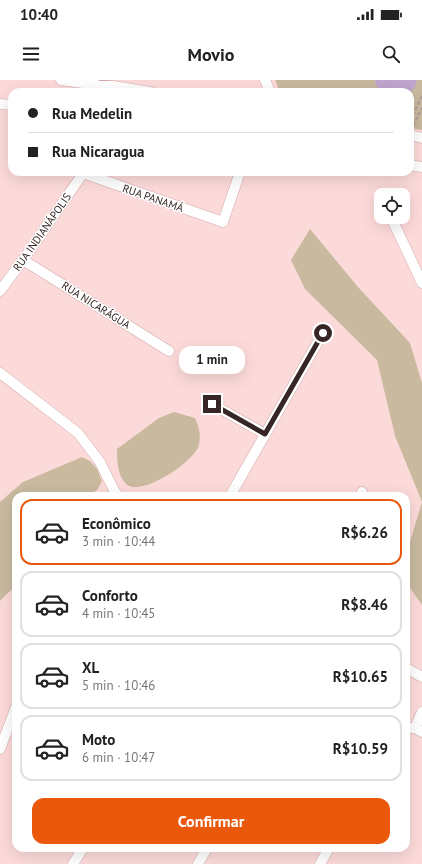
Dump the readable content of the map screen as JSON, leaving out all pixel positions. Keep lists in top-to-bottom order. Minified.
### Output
{"streets":{"street":["RUA PANAMÁ","RUA INDIANÁPOLIS","RUA NICARÁGUA"]},"crossings":[["RUA INDIANÁPOLIS","RUA NICARÁGUA"]],"page":{"status":"10:40","header":"Movio","banner":["Rua Medelin","Rua Nicaragua"],"bubble":"1 min","list":[{"name":"Econômico","note":"3 min · 10:44","value":"R$6.26"},{"name":"Conforto","note":"4 min · 10:45","value":"R$8.46"},{"name":"XL","note":"5 min · 10:46","value":"R$10.65"},{"name":"Moto","note":"6 min · 10:47","value":"R$10.59"}],"buttons":"Confirmar"}}
